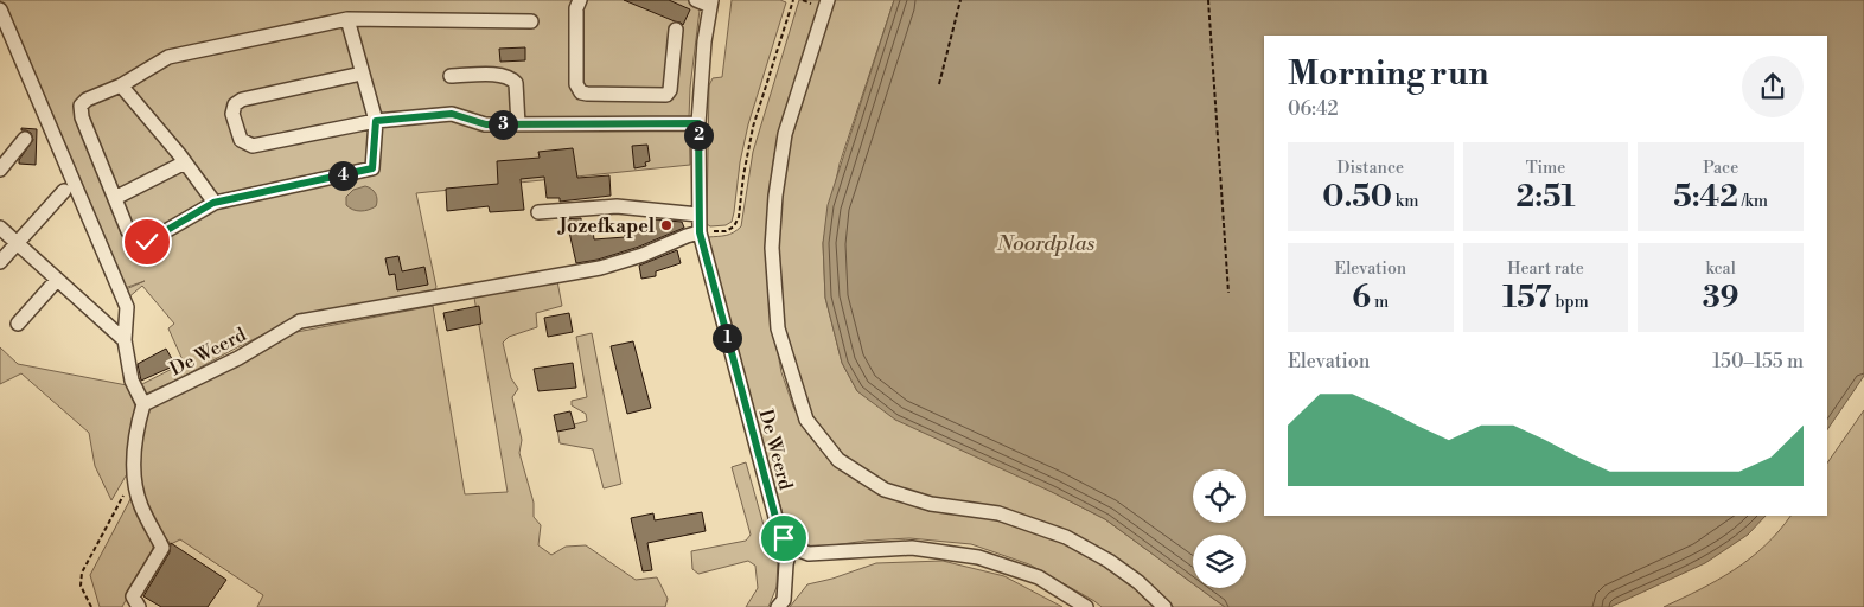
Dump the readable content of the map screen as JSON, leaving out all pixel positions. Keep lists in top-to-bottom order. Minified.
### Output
{"streets":{"street":["De Weerd"]},"water":["Noordplas"],"places":["Jozefkapel"],"page":{"heading":["Morning run","06:42"],"pins":["3","2","4","1"],"stats":[["Distance","0.50 km"],["Time","2:51"],["Pace","5:42 /km"],["Elevation","6 m"],["Heart rate","157 bpm"],["kcal","39"]],"chart":["Elevation","150–155 m"]}}
